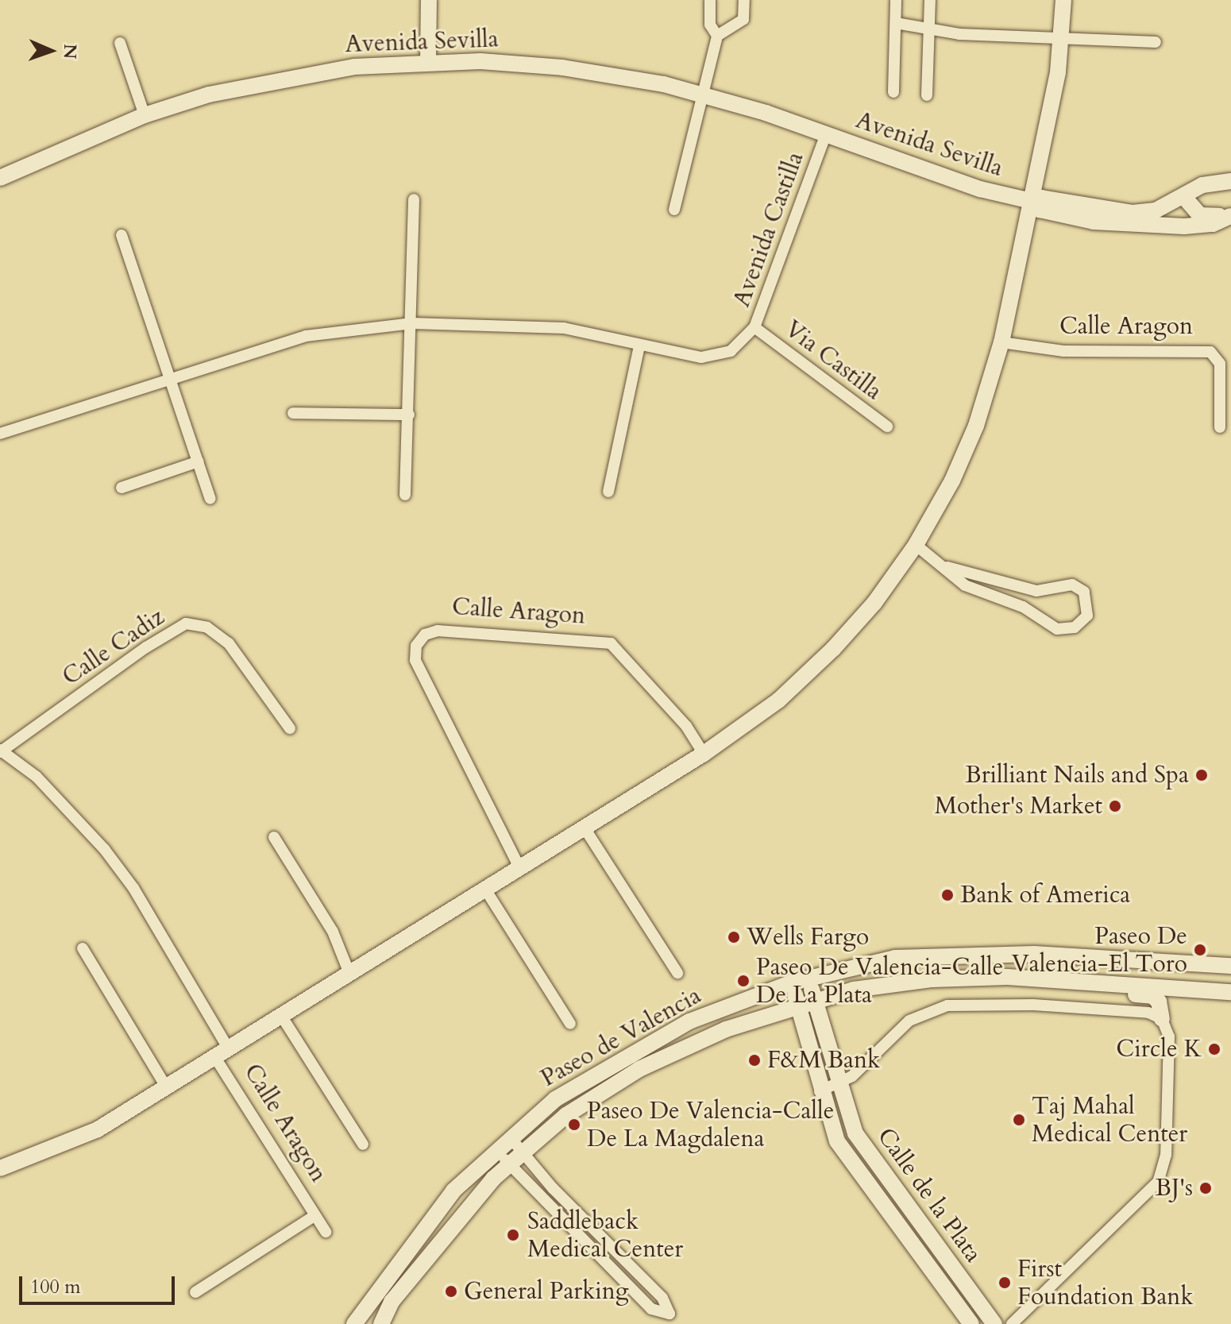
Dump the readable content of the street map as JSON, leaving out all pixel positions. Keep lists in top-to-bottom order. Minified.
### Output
{"streets":{"street":["Avenida Sevilla","Avenida Castilla","Calle Aragon","Via Castilla","Calle Cadiz","Paseo de Valencia","Calle de la Plata"]},"crossings":[["Avenida Sevilla","Avenida Castilla"],["Avenida Sevilla","Calle Aragon"],["Avenida Castilla","Via Castilla"],["Calle Aragon","Calle Cadiz"],["Paseo de Valencia","Calle de la Plata"]],"places":["Brilliant Nails and Spa","Mother's Market","Bank of America","Wells Fargo","Paseo De Valencia-El Toro","Paseo De Valencia-Calle De La Plata","Circle K","F&M Bank","Taj Mahal Medical Center","Paseo De Valencia-Calle De La Magdalena","BJ's","Saddleback Medical Center","First Foundation Bank","General Parking"],"scale_bar":"100 m","north":"right"}
